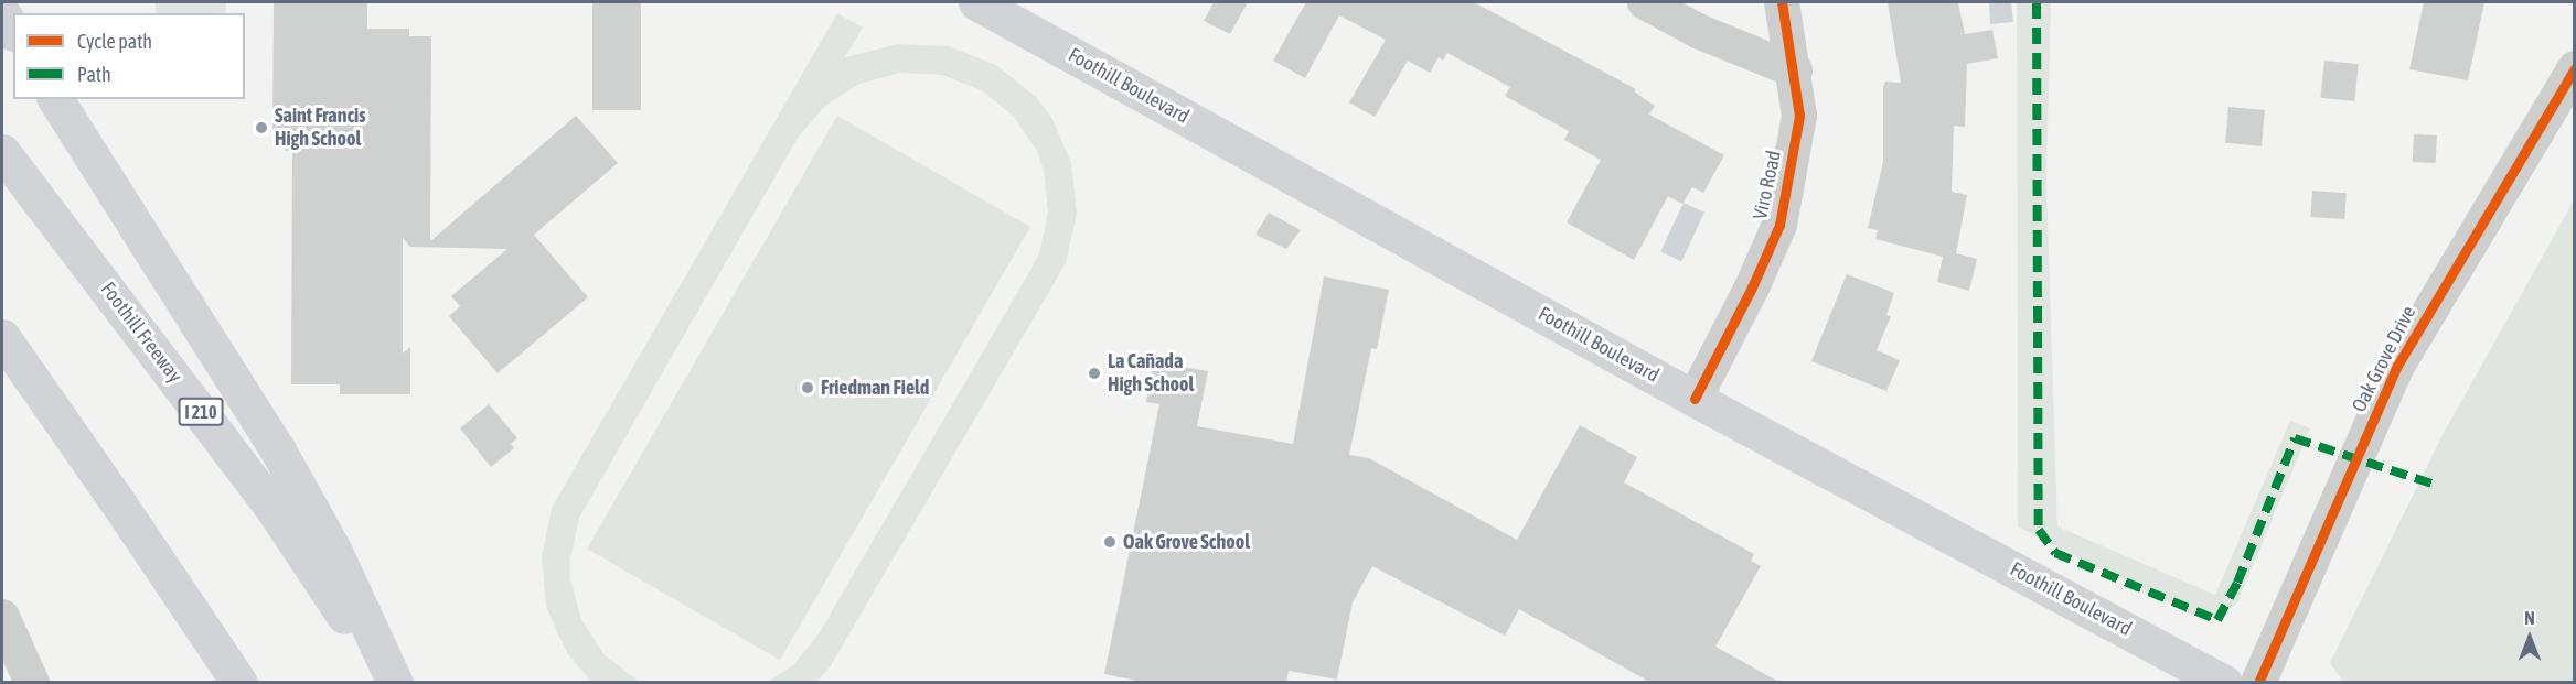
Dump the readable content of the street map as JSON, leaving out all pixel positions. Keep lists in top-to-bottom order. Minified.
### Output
{"streets":{"main road":["Foothill Boulevard","Foothill Freeway","I 210"],"street":["Viro Road","Oak Grove Drive"]},"crossings":[["Foothill Boulevard","Viro Road"]],"places":["Saint Francis High School","La Cañada High School","Friedman Field","Oak Grove School"],"legend":["Cycle path","Path"],"north":"top"}
